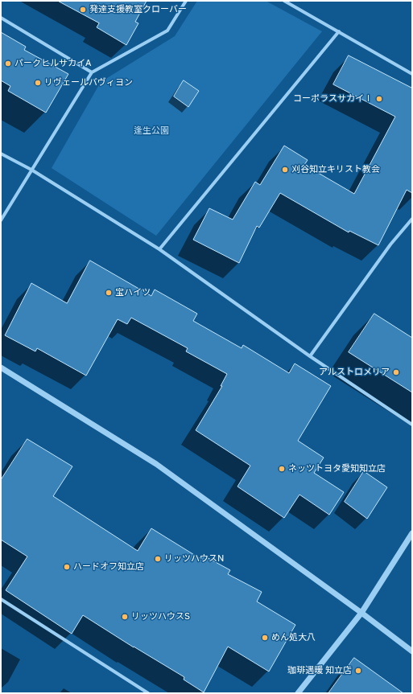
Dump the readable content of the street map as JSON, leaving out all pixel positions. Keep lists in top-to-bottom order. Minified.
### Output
{"parks":["逢生公園"],"places":["発達支援教室クローバー","パークヒルサカイA","リヴェールバヴィヨン","コーポラスサカイⅠ","刈谷知立キリスト教会","宝ハイツ","アルストロメリア","ネッツトヨタ愛知知立店","リッツハウスN","ハードオフ知立店","リッツハウスS","めん処大八","珈琲遇暖 知立店"]}
